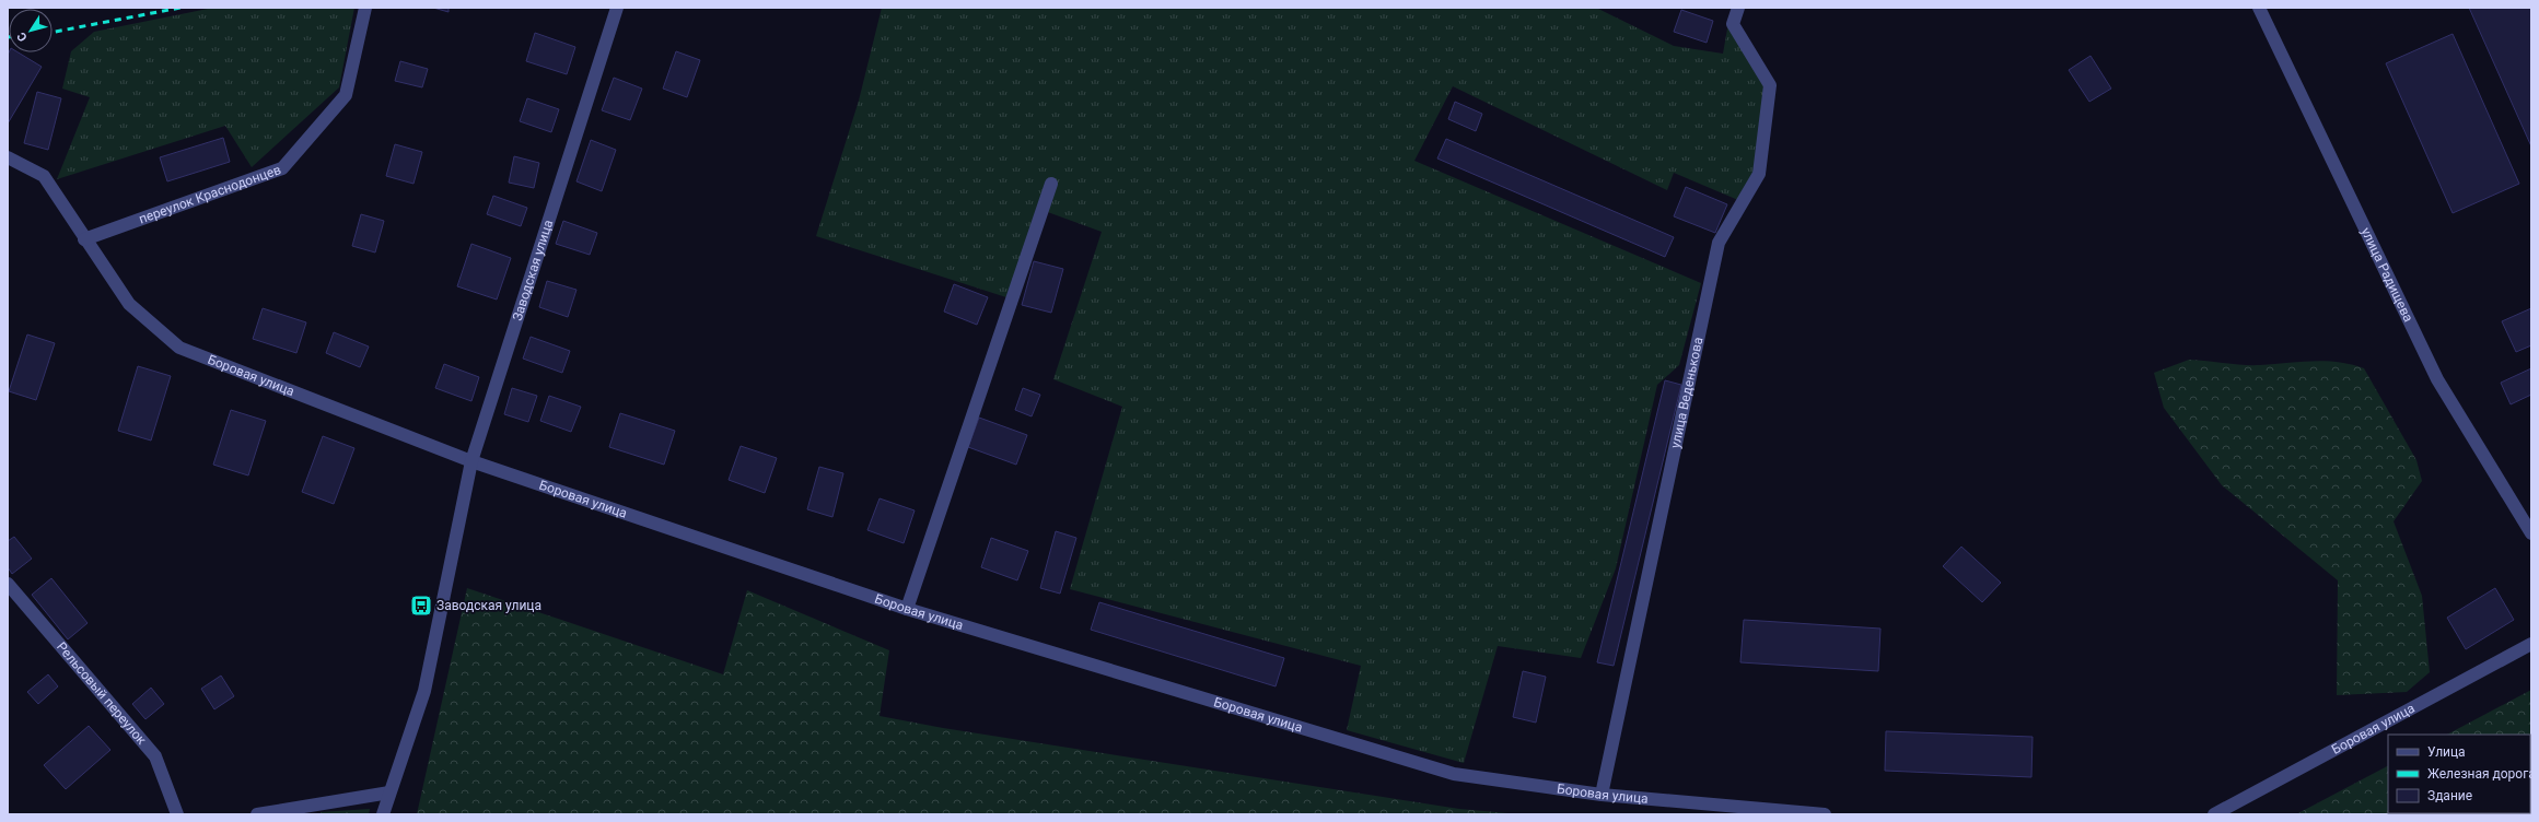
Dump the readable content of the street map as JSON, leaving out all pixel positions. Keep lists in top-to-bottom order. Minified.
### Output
{"streets":{"street":["переулок Краснодонцев","Заводская улица","улица Радищева","Боровая улица","улица Веденькова","Рельсовый переулок"]},"crossings":[["переулок Краснодонцев","Боровая улица"],["Заводская улица","Боровая улица"],["Боровая улица","улица Веденькова"]],"places":{"bus stop":["Заводская улица"]},"legend":["Улица","Железная дорога","Здание"],"north":"bottom left"}
